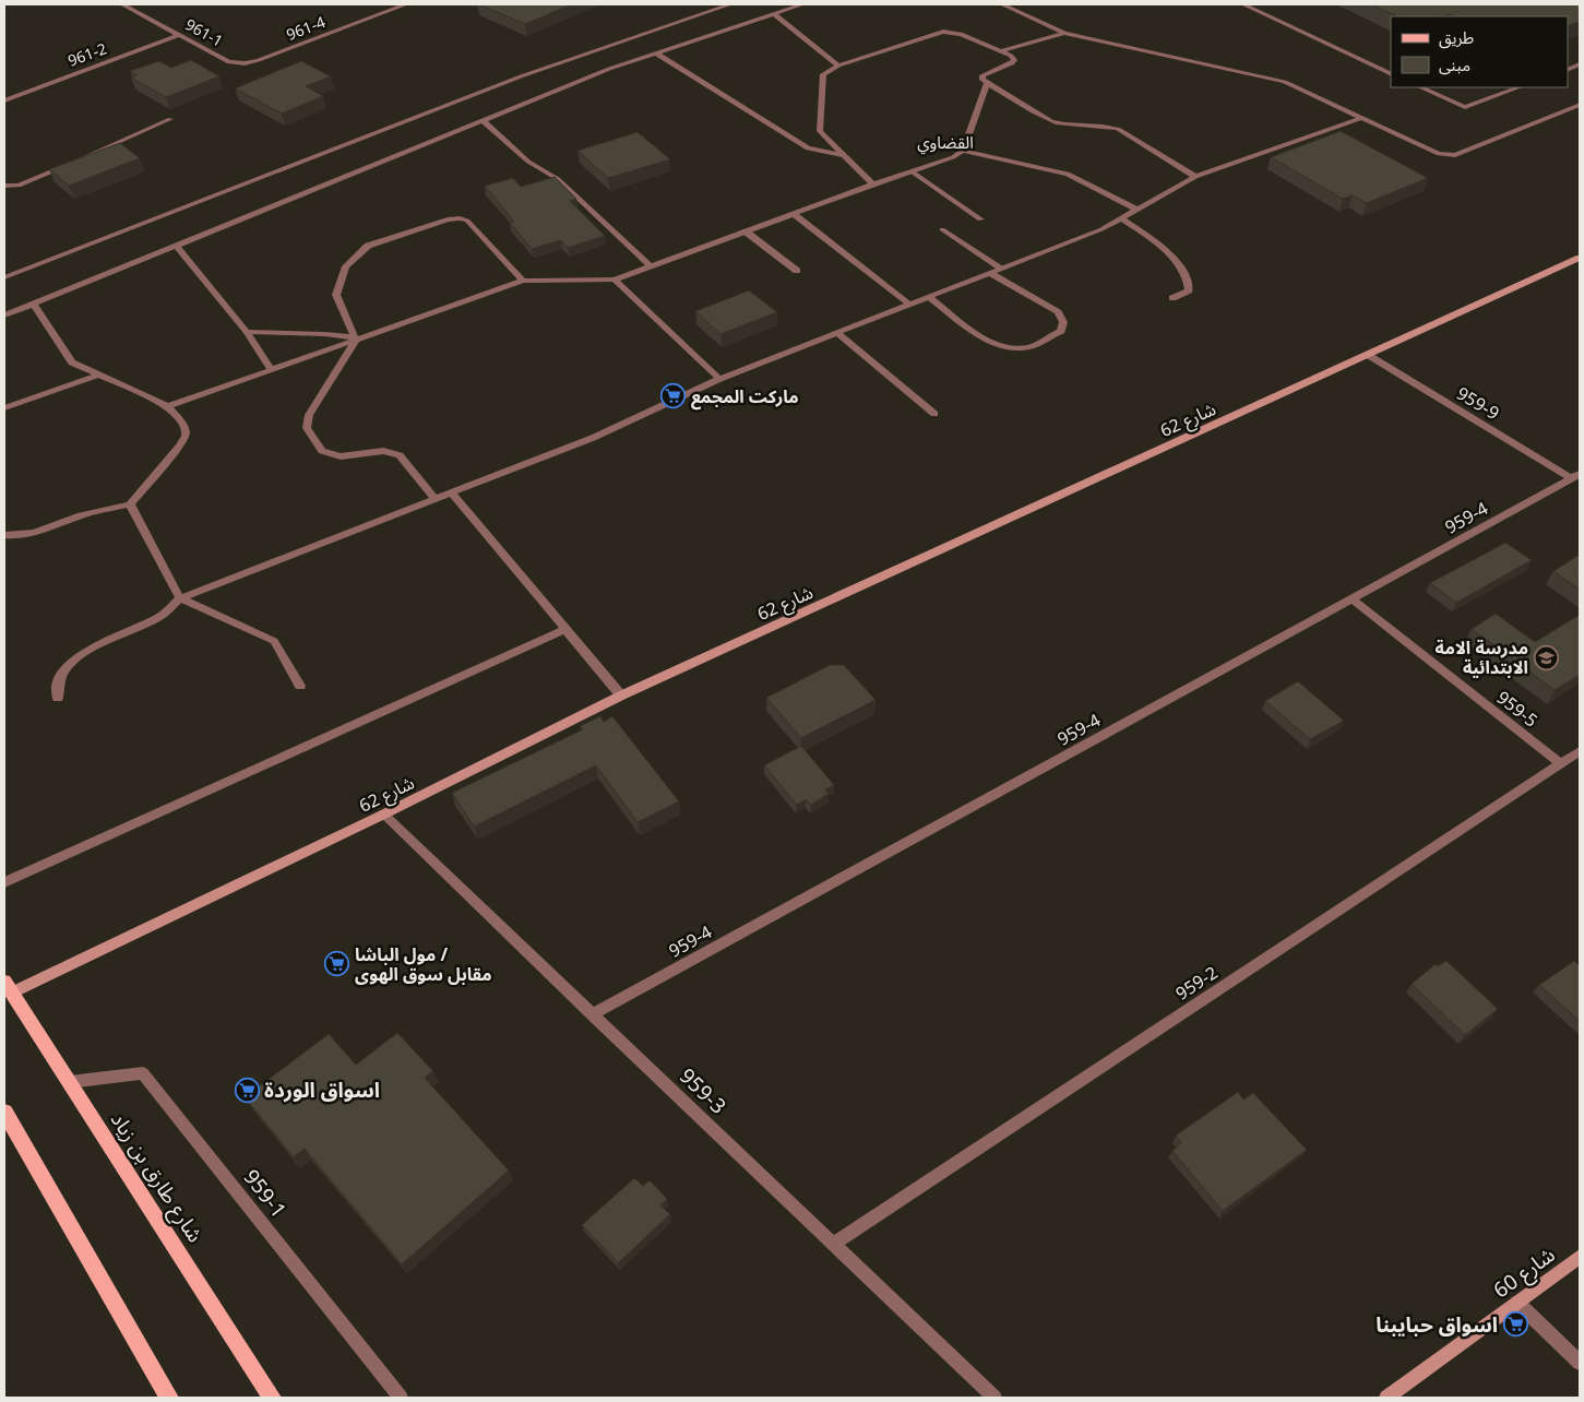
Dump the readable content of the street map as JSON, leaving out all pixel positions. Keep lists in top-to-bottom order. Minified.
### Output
{"streets":{"main road":["شارع طارق بن زياد"],"street":["961-4","961-1","961-2","959-9","شارع 62","959-4","959-5","959-2","959-3","959-1","شارع 60"]},"crossings":[["961-4","961-1"],["961-1","961-2"],["959-9","شارع 62"],["959-9","959-4"],["شارع 62","959-3"],["شارع 62","شارع طارق بن زياد"],["959-4","959-5"],["959-4","959-3"],["959-5","959-2"],["959-2","959-3"],["شارع طارق بن زياد","959-1"]],"districts":["القضاوي"],"places":{"supermarket":["ماركت المجمع","مول الباشا / مقابل سوق الهوى","اسواق الوردة","اسواق حبايبنا"],"school or university":["مدرسة الامة الابتدائية"]},"legend":["طريق","مبنى"]}
